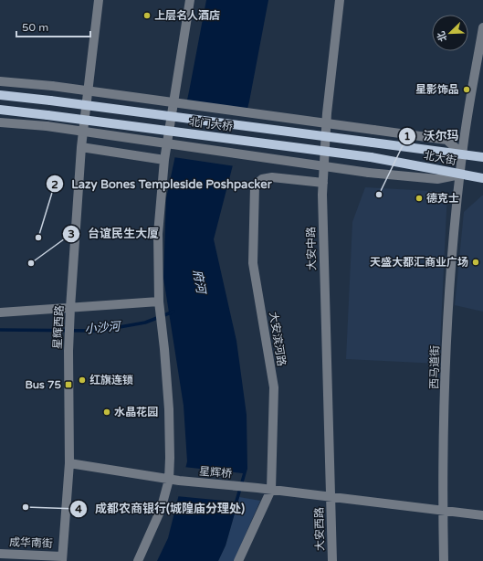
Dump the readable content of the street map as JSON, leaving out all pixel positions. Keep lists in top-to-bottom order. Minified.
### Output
{"streets":{"main road":["北门大桥","北大街"],"street":["大安中路","星辉西路","大安滨河路","西马道街","星辉桥","大安西路","成华南街"]},"crossings":[["北门大桥","北大街"],["北大街","西马道街"],["大安中路","大安滨河路"],["大安中路","星辉桥"],["大安中路","大安西路"],["星辉西路","星辉桥"],["星辉西路","成华南街"],["大安滨河路","星辉桥"],["西马道街","星辉桥"],["星辉桥","大安西路"]],"water":["府河","小沙河"],"places":{"other":["上层名人酒店","星影饰品","沃尔玛","德克士","Lazy Bones Templeside Poshpacker","天盛大都汇商业广场","台谊民生大厦","红旗连锁","水晶花园","成都农商银行(城隍庙分理处)"],"transit":["Bus 75"]},"scale_bar":"50 m","north":"bottom left"}
